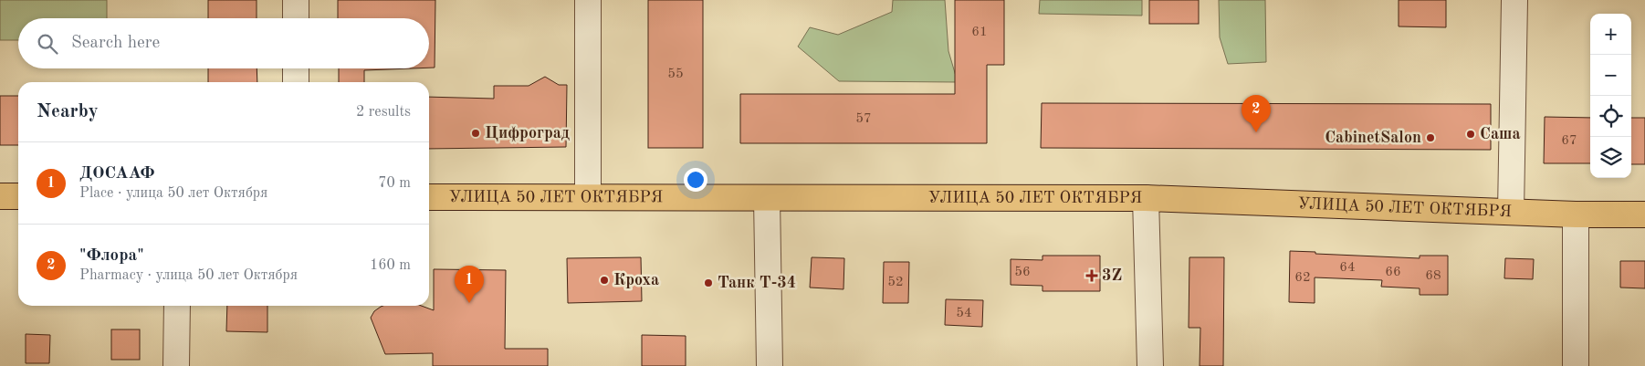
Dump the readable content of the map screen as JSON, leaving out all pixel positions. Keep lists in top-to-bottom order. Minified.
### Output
{"streets":{"main road":["УЛИЦА 50 ЛЕТ ОКТЯБРЯ"]},"places":{"other":["Цифроград","Саша","CabinetSalon","Кроха","Танк Т-34"],"health":["3Z"]},"house_numbers":["61","55","57","67","64","56","66","68","62","52","54"],"page":{"map_buttons":["+","−"],"search":"Search here","heading":["Nearby","2 results"],"pins":["2","1"],"list":[{"mark":"1","name":"ДОСААФ","note":"Place · улица 50 лет Октября","value":"70 m"},{"mark":"2","name":"\"Флора\"","note":"Pharmacy · улица 50 лет Октября","value":"160 m"}]}}
